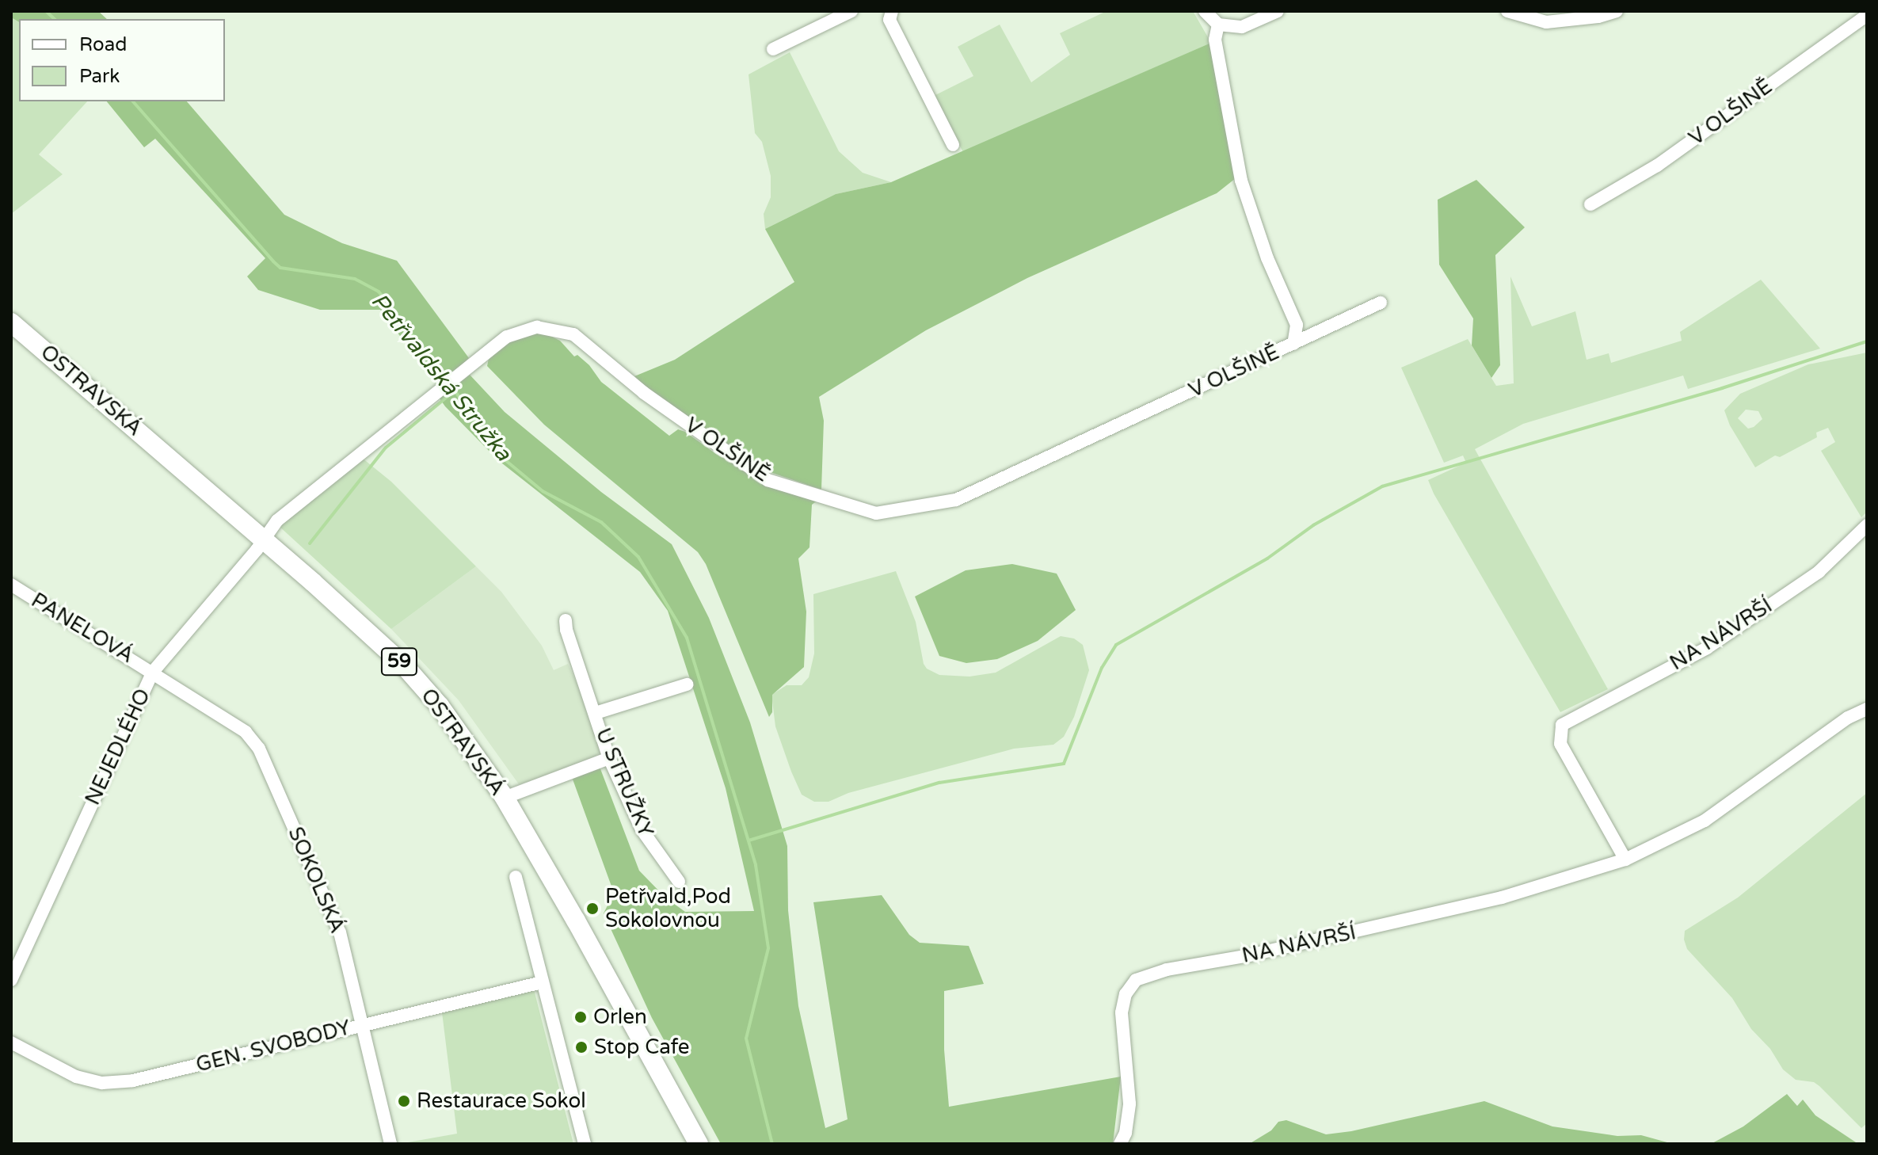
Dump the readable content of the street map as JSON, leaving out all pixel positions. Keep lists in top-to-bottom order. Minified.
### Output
{"streets":{"main road":["OSTRAVSKÁ","59"],"street":["V OLŠINĚ","PANELOVÁ","NA NÁVRŠÍ","NEJEDLÉHO","U STRUŽKY","SOKOLSKÁ","GEN. SVOBODY"]},"crossings":[["V OLŠINĚ","OSTRAVSKÁ"],["V OLŠINĚ","NEJEDLÉHO"],["OSTRAVSKÁ","NEJEDLÉHO"],["PANELOVÁ","NEJEDLÉHO"],["PANELOVÁ","SOKOLSKÁ"],["NEJEDLÉHO","SOKOLSKÁ"],["SOKOLSKÁ","GEN. SVOBODY"]],"water":["Petřvaldská Stružka"],"places":["Petřvald,Pod Sokolovnou","Orlen","Stop Cafe","Restaurace Sokol"],"legend":["Road","Park"]}
